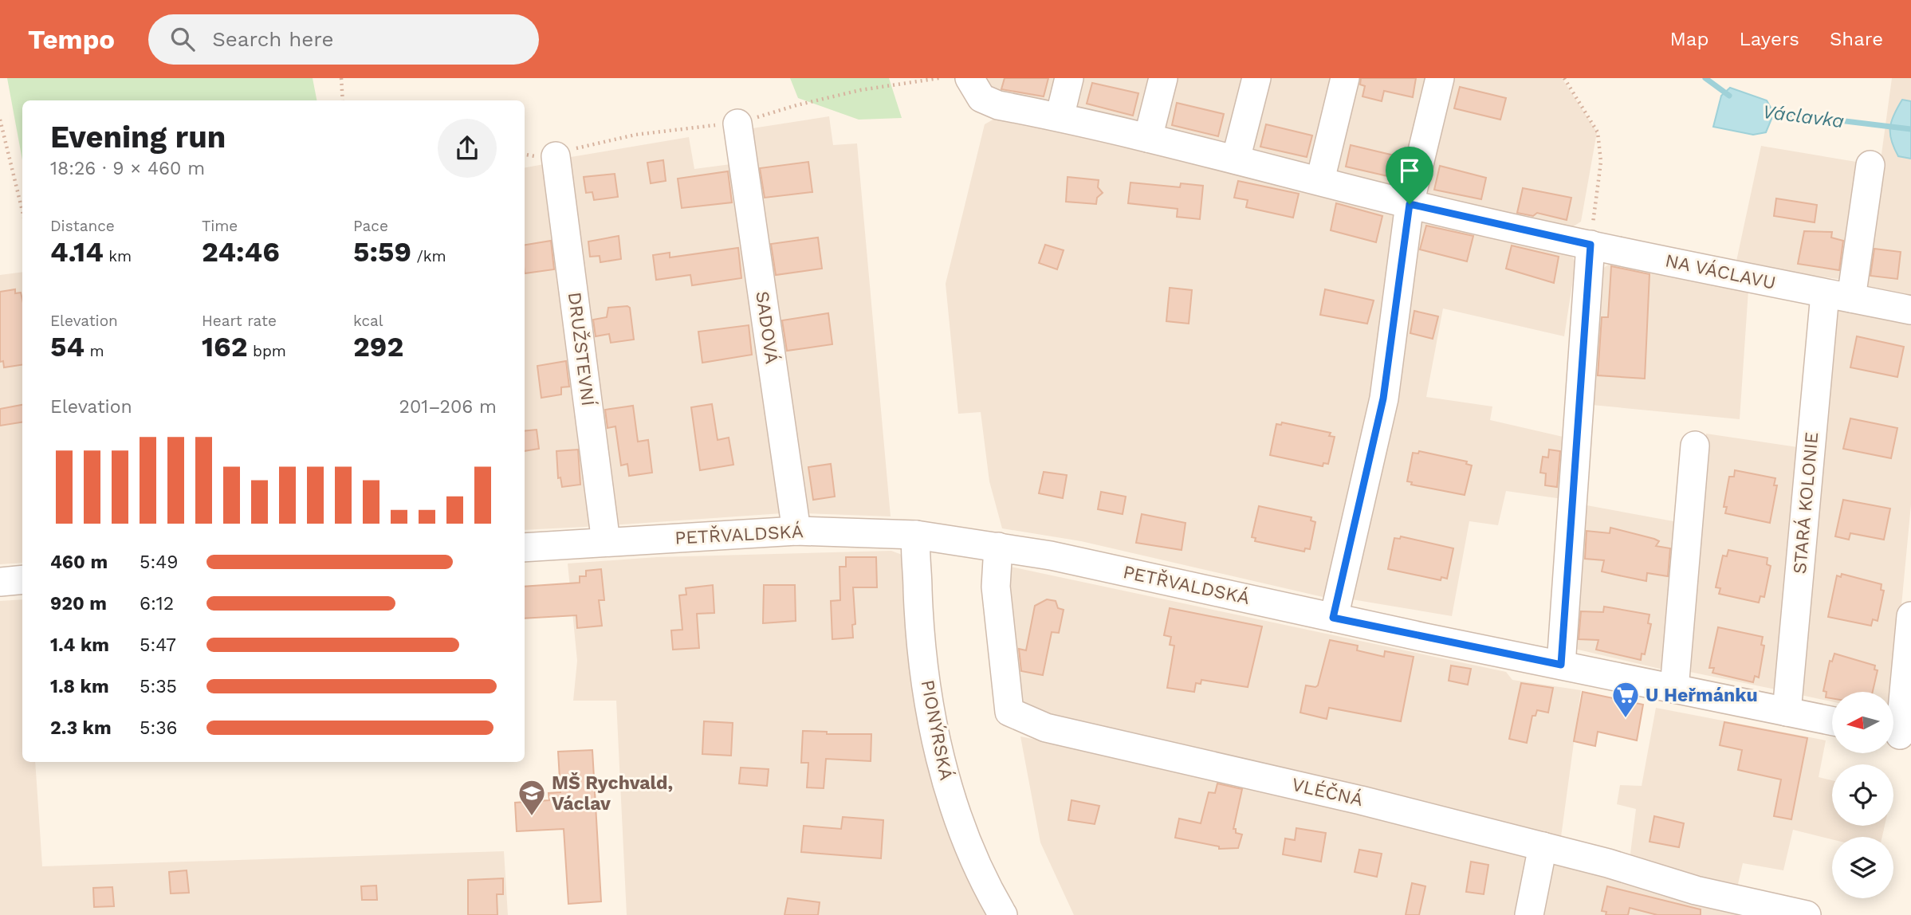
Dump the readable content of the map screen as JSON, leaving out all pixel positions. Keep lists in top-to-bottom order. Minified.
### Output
{"streets":{"street":["NA VÁCLAVU","SADOVÁ","DRUŽSTEVNÍ","STARÁ KOLONIE","PETŘVALDSKÁ","PIONÝRSKÁ","VLÉČNÁ"]},"crossings":[["NA VÁCLAVU","STARÁ KOLONIE"],["SADOVÁ","PETŘVALDSKÁ"],["DRUŽSTEVNÍ","PETŘVALDSKÁ"],["STARÁ KOLONIE","PETŘVALDSKÁ"],["PETŘVALDSKÁ","PIONÝRSKÁ"],["PETŘVALDSKÁ","VLÉČNÁ"]],"water":["Václavka"],"places":{"supermarket":["U Heřmánku"],"school or university":["MŠ Rychvald, Václav"]},"north":"left","page":{"header":"Tempo","search":"Search here","nav":["Map","Layers","Share"],"heading":["Evening run","18:26 · 9 × 460 m"],"stats":[["Distance","4.14 km"],["Time","24:46"],["Pace","5:59 /km"],["Elevation","54 m"],["Heart rate","162 bpm"],["kcal","292"]],"chart":["Elevation","201–206 m"],"list":[{"name":"460 m","note":"5:49"},{"name":"920 m","note":"6:12"},{"name":"1.4 km","note":"5:47"},{"name":"1.8 km","note":"5:35"},{"name":"2.3 km","note":"5:36"}]}}
